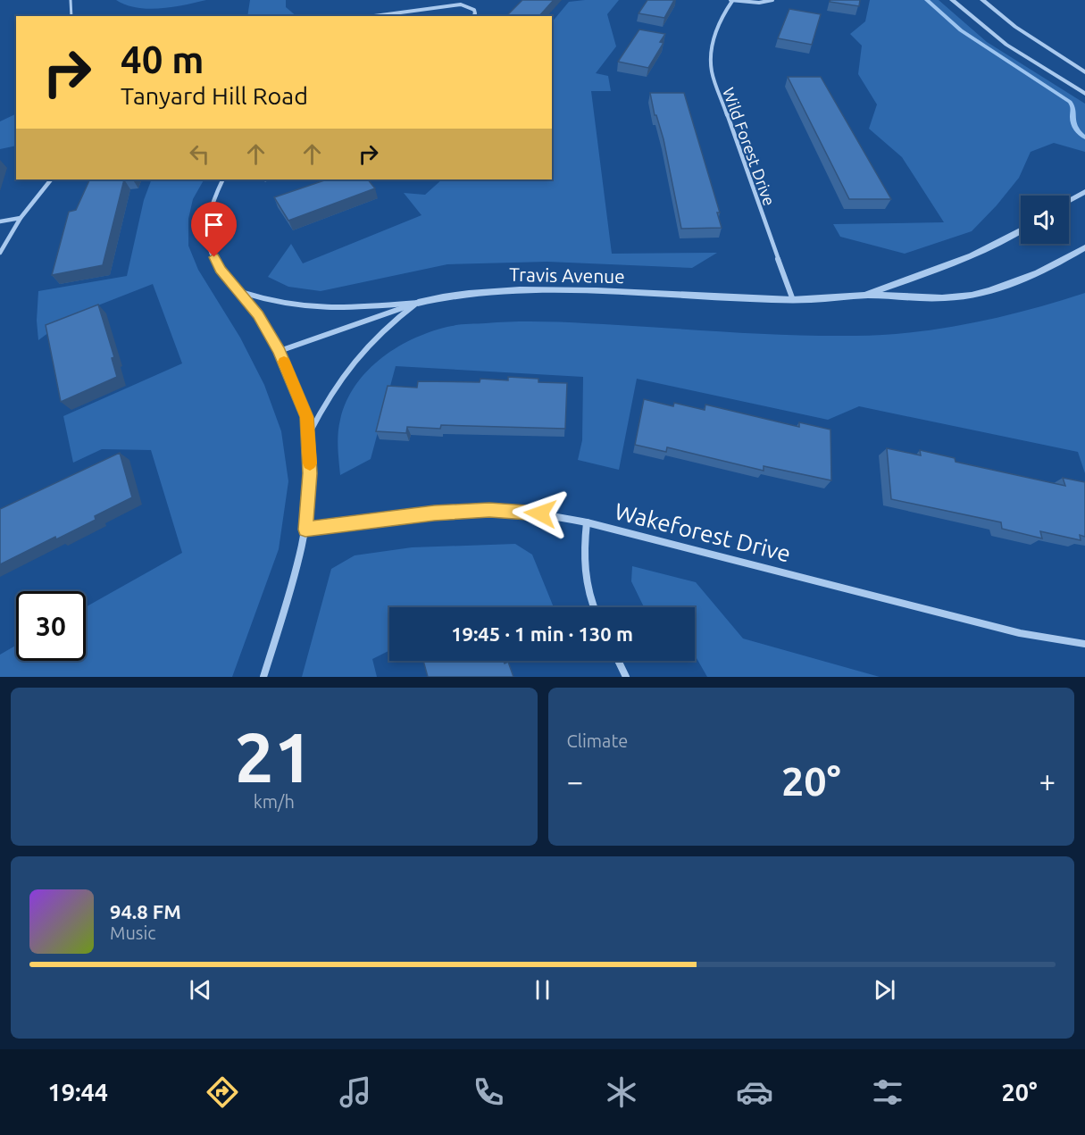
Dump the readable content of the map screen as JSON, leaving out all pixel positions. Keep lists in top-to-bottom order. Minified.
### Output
{"streets":{"street":["Wild Forest Drive","Travis Avenue","Wakeforest Drive"]},"crossings":[["Wild Forest Drive","Travis Avenue"]],"page":{"turn":["40 m","Tanyard Hill Road"],"limit":"30","trip":"19:45 · 1 min · 130 m","tile":[["21","km/h"],"Climate"],"heat":["−","20°","+"],"song":["94.8 FM","Music"],"tabs":["19:44","20°"]}}
